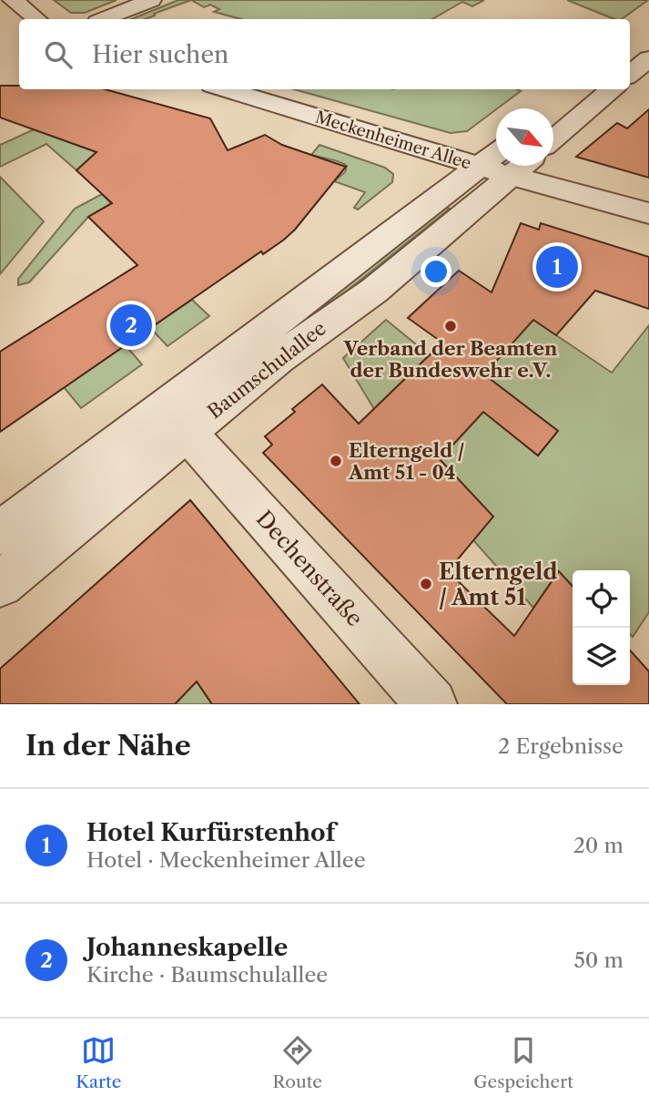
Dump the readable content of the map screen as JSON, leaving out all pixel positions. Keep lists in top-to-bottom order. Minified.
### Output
{"streets":{"street":["Meckenheimer Allee","Baumschulallee","Dechenstraße"]},"crossings":[["Meckenheimer Allee","Baumschulallee"],["Baumschulallee","Dechenstraße"]],"places":["Verband der Beamten der Bundeswehr e.V.","Elterngeld / Amt 51 - 04","Elterngeld / Amt 51"],"north":"bottom right","page":{"search":"Hier suchen","pins":["1","2"],"heading":["In der Nähe","2 Ergebnisse"],"list":[{"mark":"1","name":"Hotel Kurfürstenhof","note":"Hotel · Meckenheimer Allee","value":"20 m"},{"mark":"2","name":"Johanneskapelle","note":"Kirche · Baumschulallee","value":"50 m"}],"nav":["Karte","Route","Gespeichert"]}}
